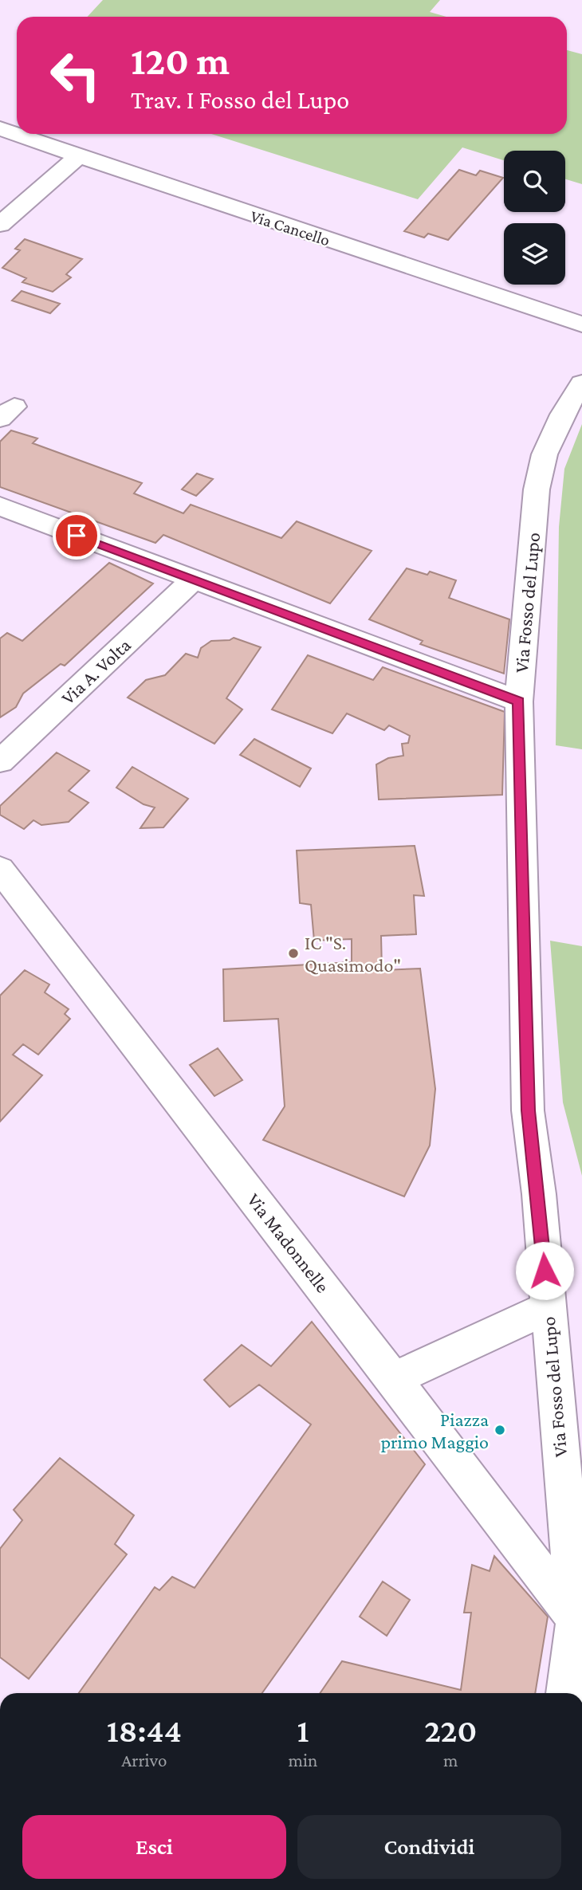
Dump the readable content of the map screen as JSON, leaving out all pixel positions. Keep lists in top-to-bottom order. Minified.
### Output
{"streets":{"street":["Via Cancello","Via Fosso del Lupo","Via A. Volta","Via Madonnelle"]},"crossings":[["Via Fosso del Lupo","Via Madonnelle"]],"places":["IC \"S. Quasimodo\"","Piazza primo Maggio"],"page":{"turn":["120 m","Trav. I Fosso del Lupo"],"eta":["18:44","Arrivo","1","min","220","m"],"buttons":["Esci","Condividi"]}}
